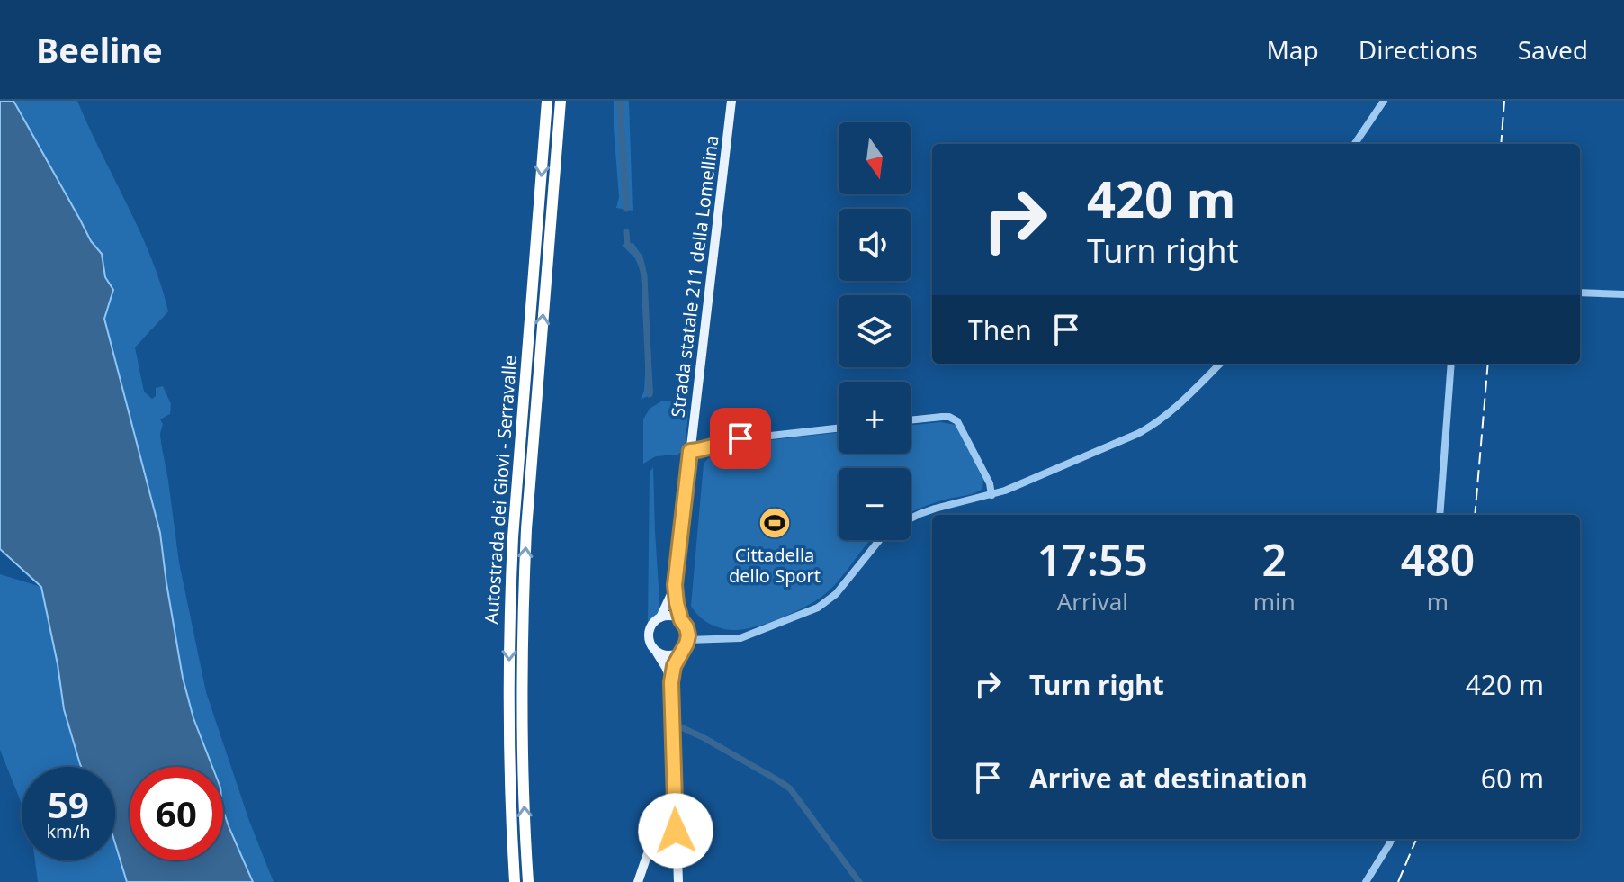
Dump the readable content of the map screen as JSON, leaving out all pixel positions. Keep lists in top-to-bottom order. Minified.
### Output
{"streets":{"highway":["Autostrada dei Giovi - Serravalle"],"main road":["Strada statale 211 della Lomellina"]},"places":{"sports":["Cittadella dello Sport"]},"north":"bottom","page":{"header":"Beeline","nav":["Map","Directions","Saved"],"map_buttons":["+","−"],"turn":["420 m","Turn right"],"then":"Then","eta":["17:55","Arrival","2","min","480","m"],"list":[{"name":"Turn right","value":"420 m"},{"name":"Arrive at destination","value":"60 m"}],"speed":"59 km/h","limit":"60"}}
